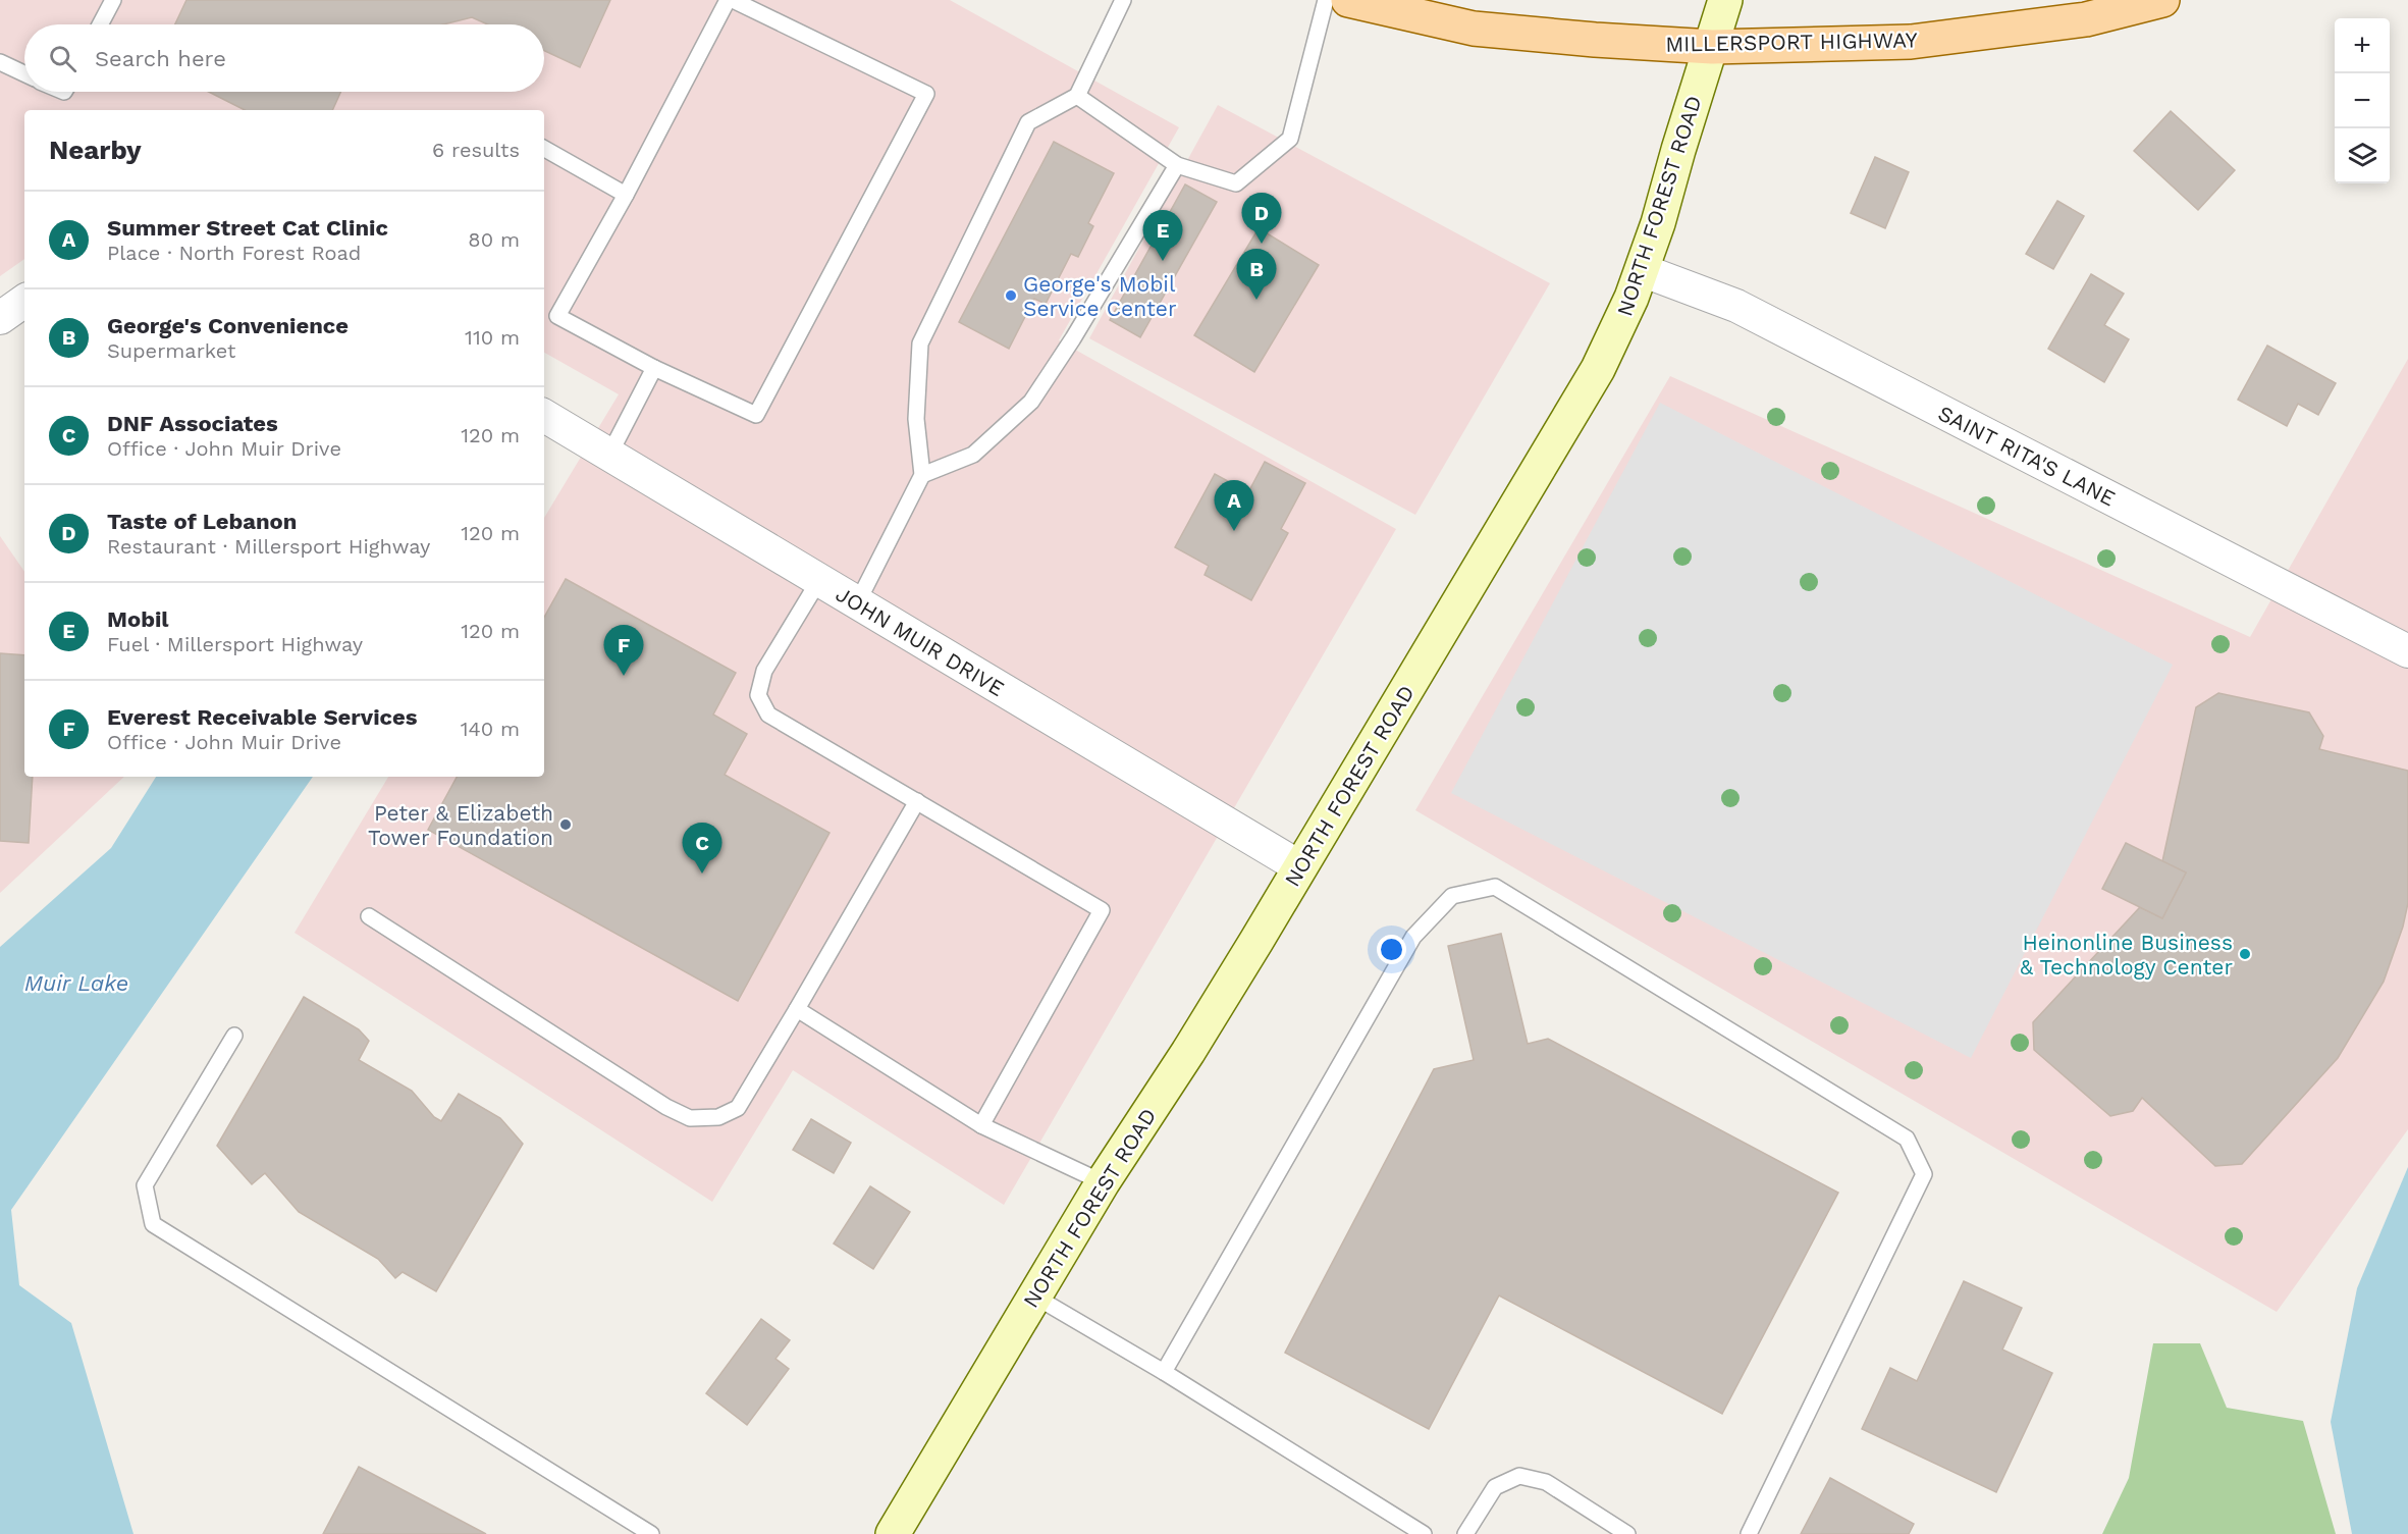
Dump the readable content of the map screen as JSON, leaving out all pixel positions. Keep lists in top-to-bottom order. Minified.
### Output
{"streets":{"main road":["MILLERSPORT HIGHWAY"],"street":["NORTH FOREST ROAD","SAINT RITA'S LANE","JOHN MUIR DRIVE"]},"crossings":[["MILLERSPORT HIGHWAY","NORTH FOREST ROAD"],["NORTH FOREST ROAD","SAINT RITA'S LANE"],["NORTH FOREST ROAD","JOHN MUIR DRIVE"]],"water":["Muir Lake"],"places":["George's Mobil Service Center","Peter & Elizabeth Tower Foundation","Heinonline Business & Technology Center"],"page":{"map_buttons":["+","−"],"search":"Search here","heading":["Nearby","6 results"],"list":[{"mark":"A","name":"Summer Street Cat Clinic","note":"Place · North Forest Road","value":"80 m"},{"mark":"B","name":"George's Convenience","note":"Supermarket","value":"110 m"},{"mark":"C","name":"DNF Associates","note":"Office · John Muir Drive","value":"120 m"},{"mark":"D","name":"Taste of Lebanon","note":"Restaurant · Millersport Highway","value":"120 m"},{"mark":"E","name":"Mobil","note":"Fuel · Millersport Highway","value":"120 m"},{"mark":"F","name":"Everest Receivable Services","note":"Office · John Muir Drive","value":"140 m"}],"pins":["D","E","B","A","F","C"]}}
